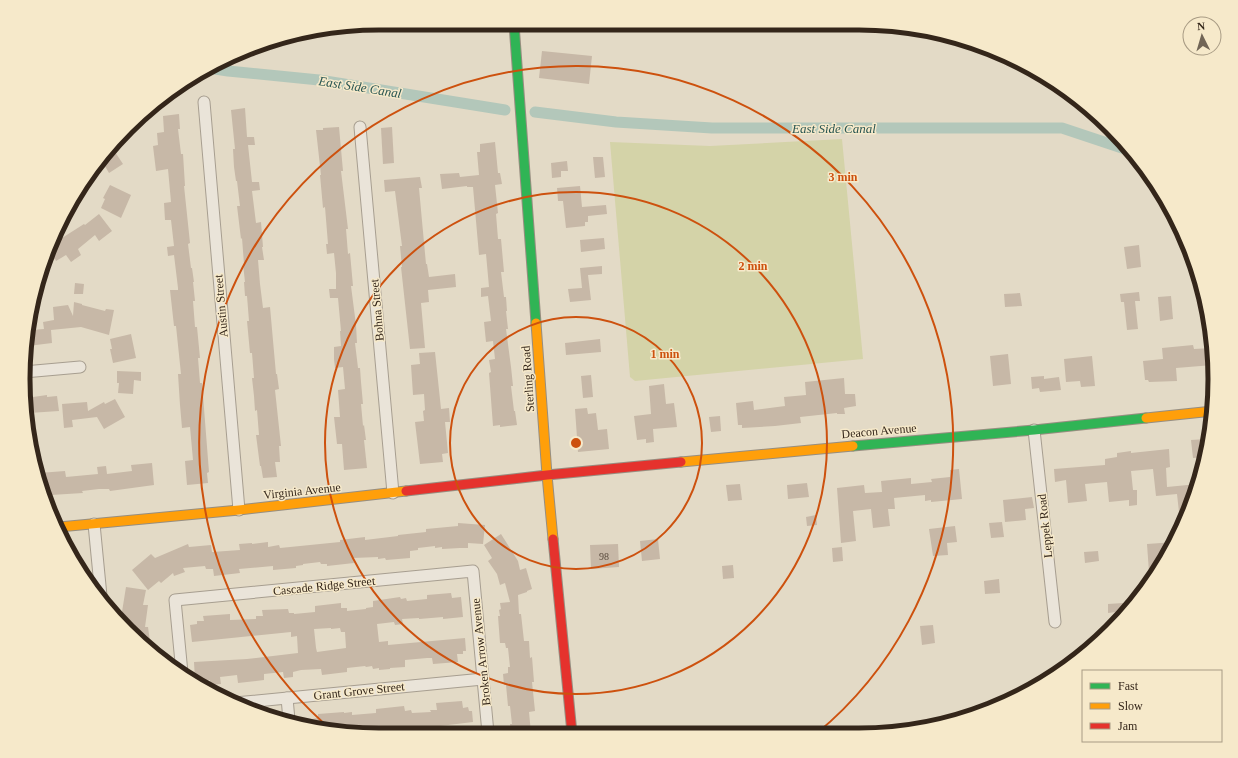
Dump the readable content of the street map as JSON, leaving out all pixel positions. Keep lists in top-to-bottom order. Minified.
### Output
{"streets":{"street":["Austin Street","Bohna Street","Sterling Road","Deacon Avenue","Virginia Avenue","Leppek Road","Cascade Ridge Street","Broken Arrow Avenue","Grant Grove Street"]},"crossings":[["Austin Street","Virginia Avenue"],["Bohna Street","Virginia Avenue"],["Sterling Road","Deacon Avenue"],["Sterling Road","Virginia Avenue"],["Deacon Avenue","Virginia Avenue"],["Deacon Avenue","Leppek Road"],["Cascade Ridge Street","Broken Arrow Avenue"],["Broken Arrow Avenue","Grant Grove Street"]],"water":["East Side Canal"],"house_numbers":["98"],"legend":["Fast","Slow","Jam"],"north":"top","rings":["3 min","2 min","1 min"]}
